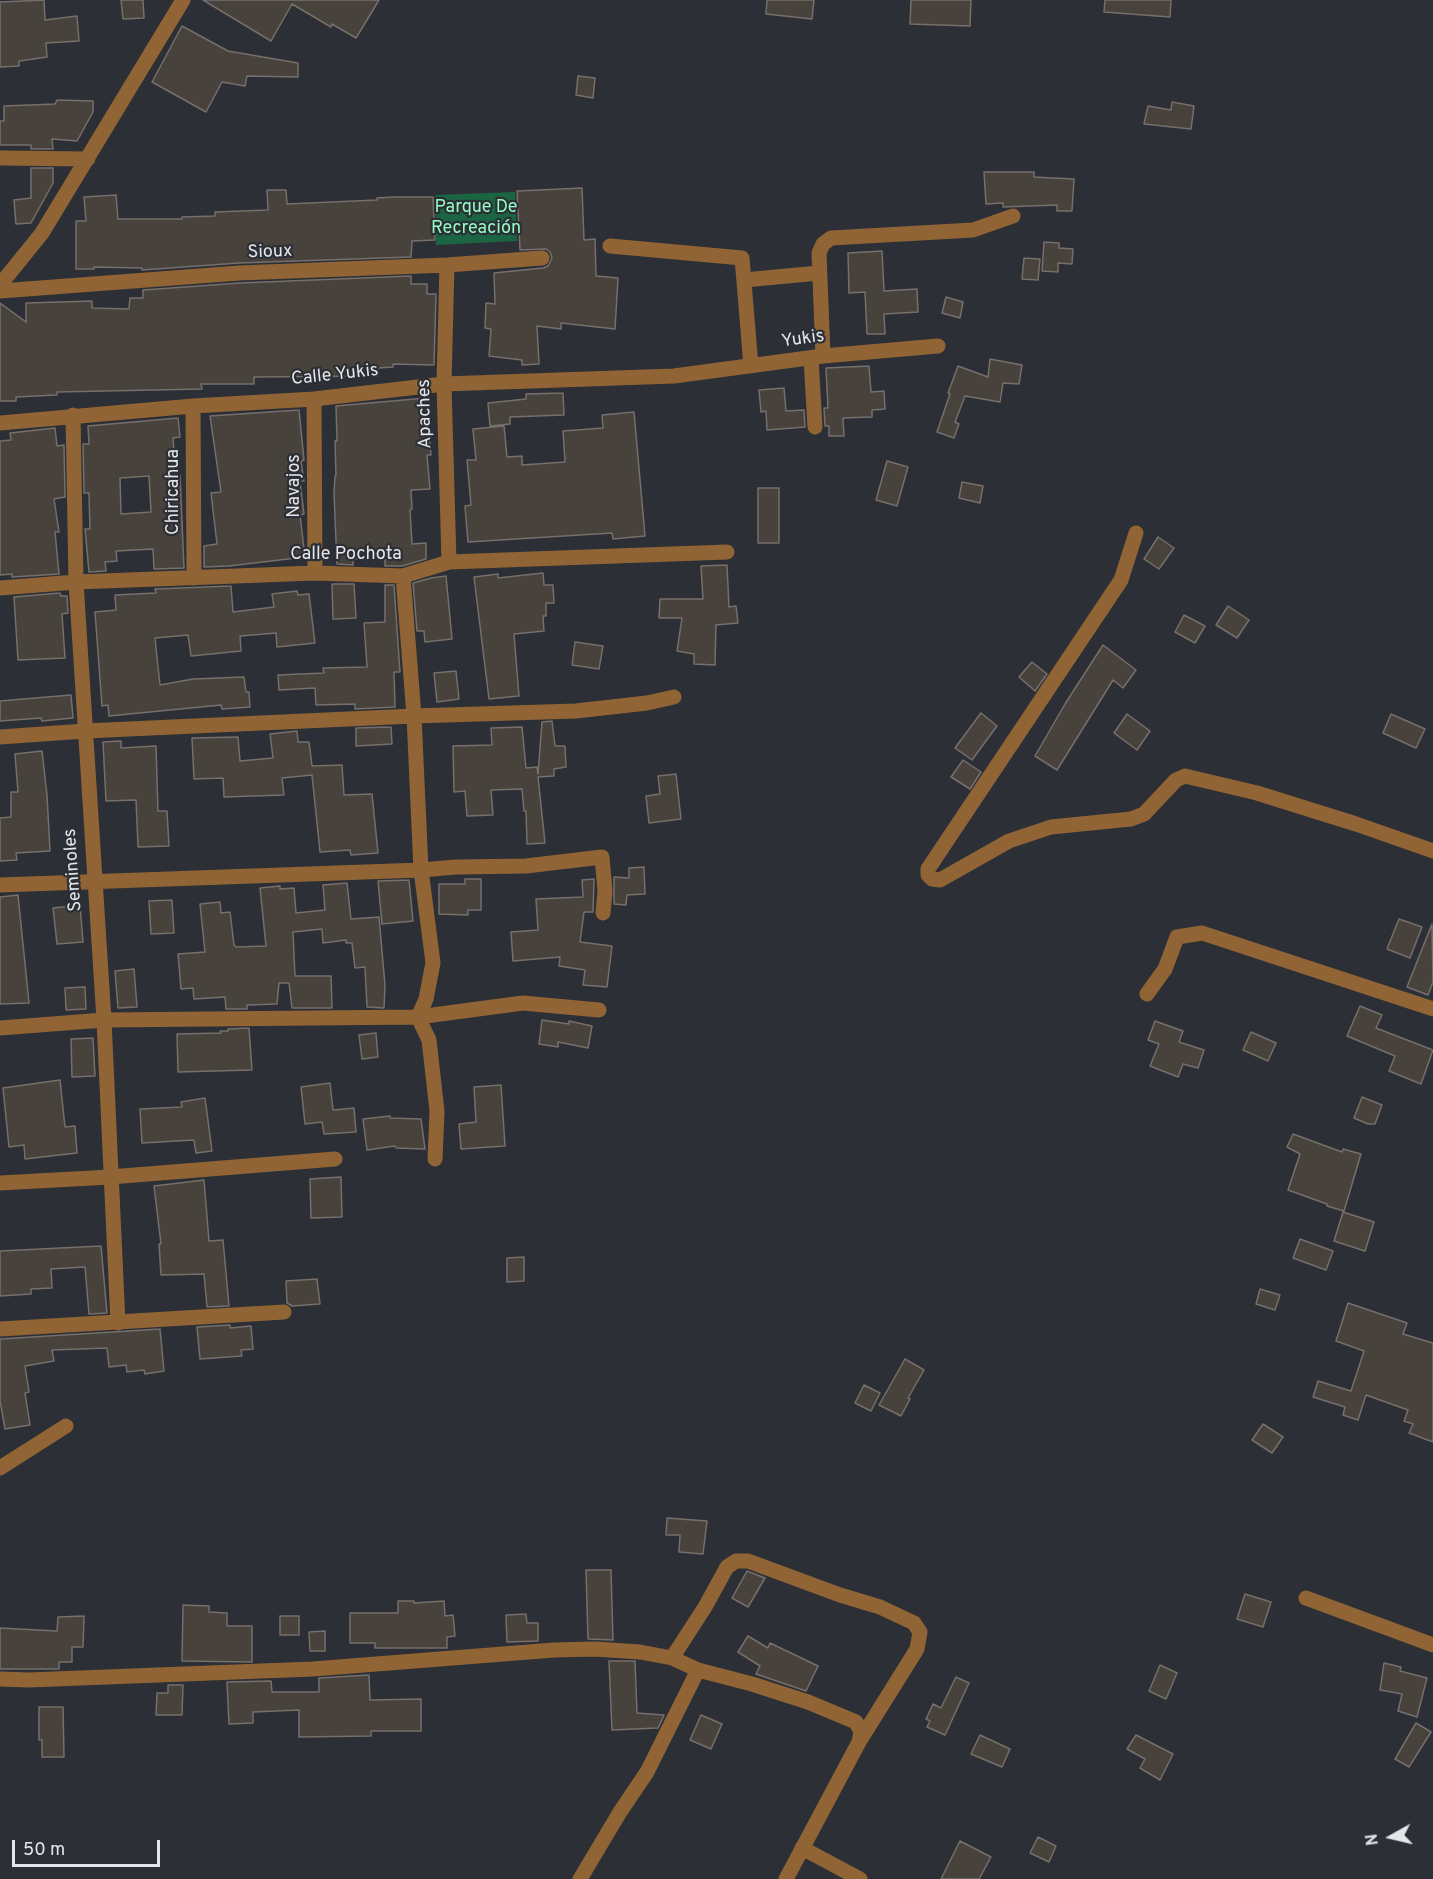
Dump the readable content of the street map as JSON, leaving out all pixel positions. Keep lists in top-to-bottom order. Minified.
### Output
{"streets":{"street":["Sioux","Yukis","Calle Yukis","Apaches","Navajos","Chiricahua","Calle Pochota","Seminoles"]},"crossings":[["Sioux","Apaches"],["Yukis","Calle Yukis"],["Calle Yukis","Apaches"],["Calle Yukis","Navajos"],["Calle Yukis","Chiricahua"],["Calle Yukis","Seminoles"],["Apaches","Calle Pochota"],["Navajos","Calle Pochota"],["Chiricahua","Calle Pochota"],["Calle Pochota","Seminoles"]],"parks":["Parque De Recreación"],"scale_bar":"50 m","north":"left"}
